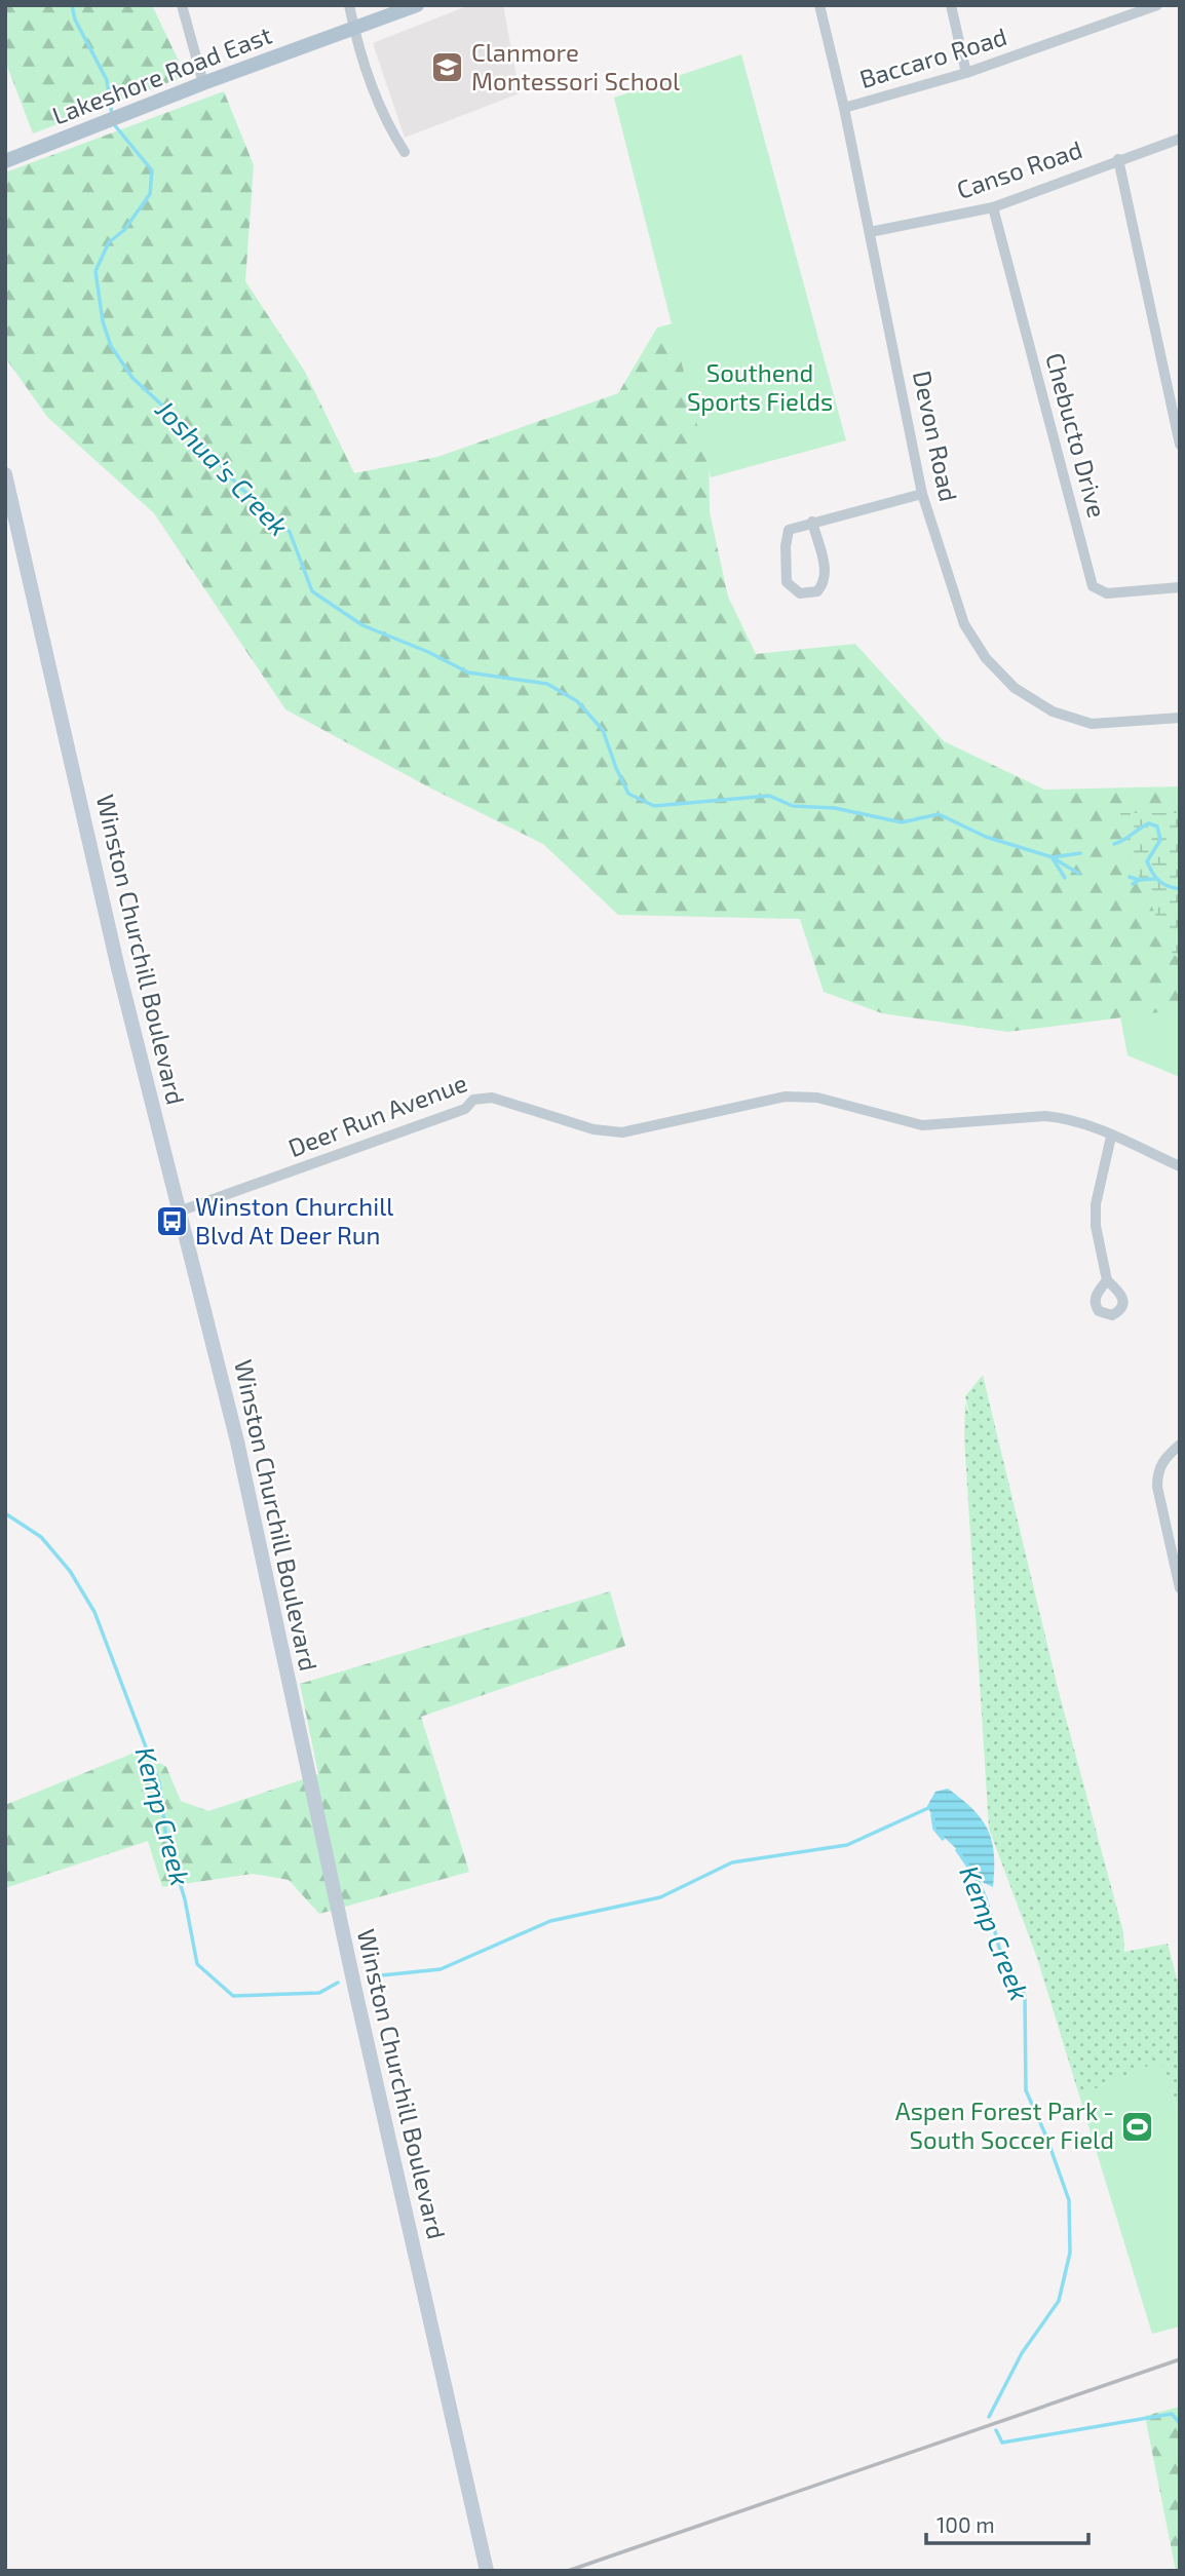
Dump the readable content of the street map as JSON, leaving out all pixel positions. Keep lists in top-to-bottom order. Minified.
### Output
{"streets":{"main road":["Lakeshore Road East","Winston Churchill Boulevard"],"street":["Baccaro Road","Canso Road","Chebucto Drive","Devon Road","Deer Run Avenue"]},"crossings":[["Baccaro Road","Devon Road"],["Canso Road","Chebucto Drive"],["Canso Road","Devon Road"],["Winston Churchill Boulevard","Deer Run Avenue"]],"water":["Joshua's Creek","Kemp Creek"],"parks":["Southend Sports Fields"],"places":{"school or university":["Clanmore Montessori School"],"bus stop":["Winston Churchill Blvd At Deer Run"],"sports":["Aspen Forest Park - South Soccer Field"]},"scale_bar":"100 m"}
